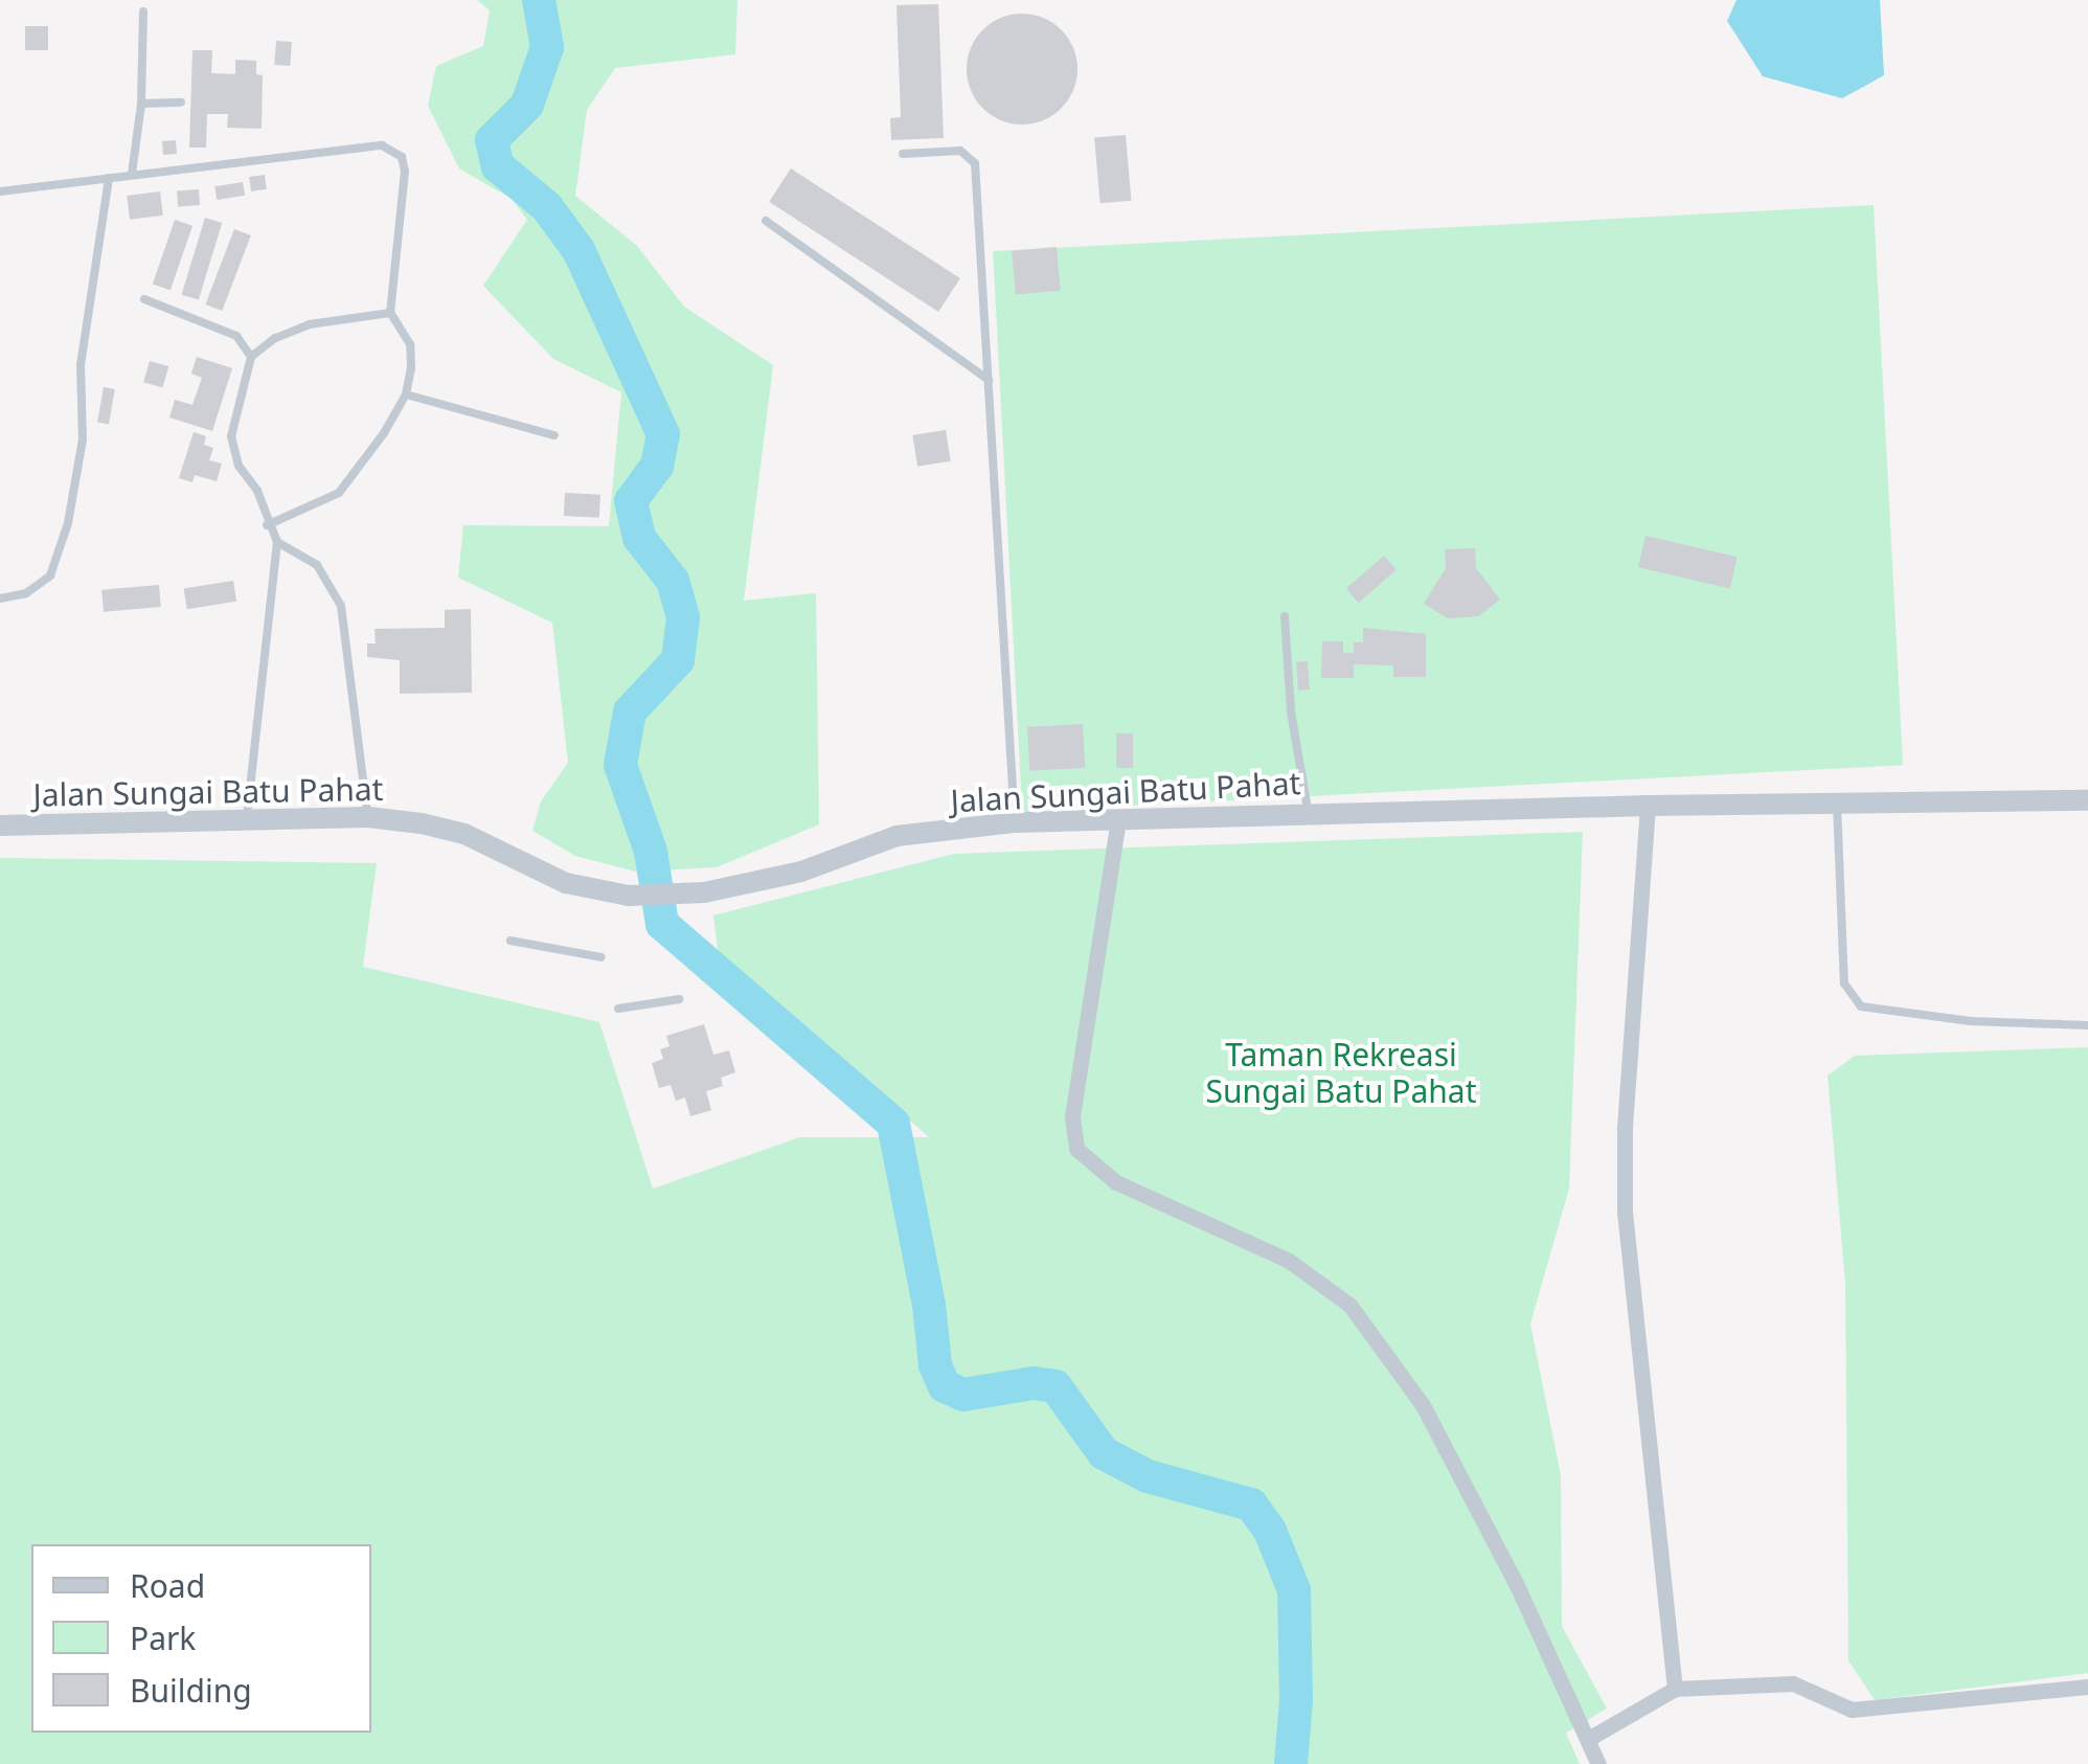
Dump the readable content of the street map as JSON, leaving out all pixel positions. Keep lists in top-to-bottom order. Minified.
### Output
{"streets":{"street":["Jalan Sungai Batu Pahat"]},"parks":["Taman Rekreasi Sungai Batu Pahat"],"legend":["Road","Park","Building"]}
